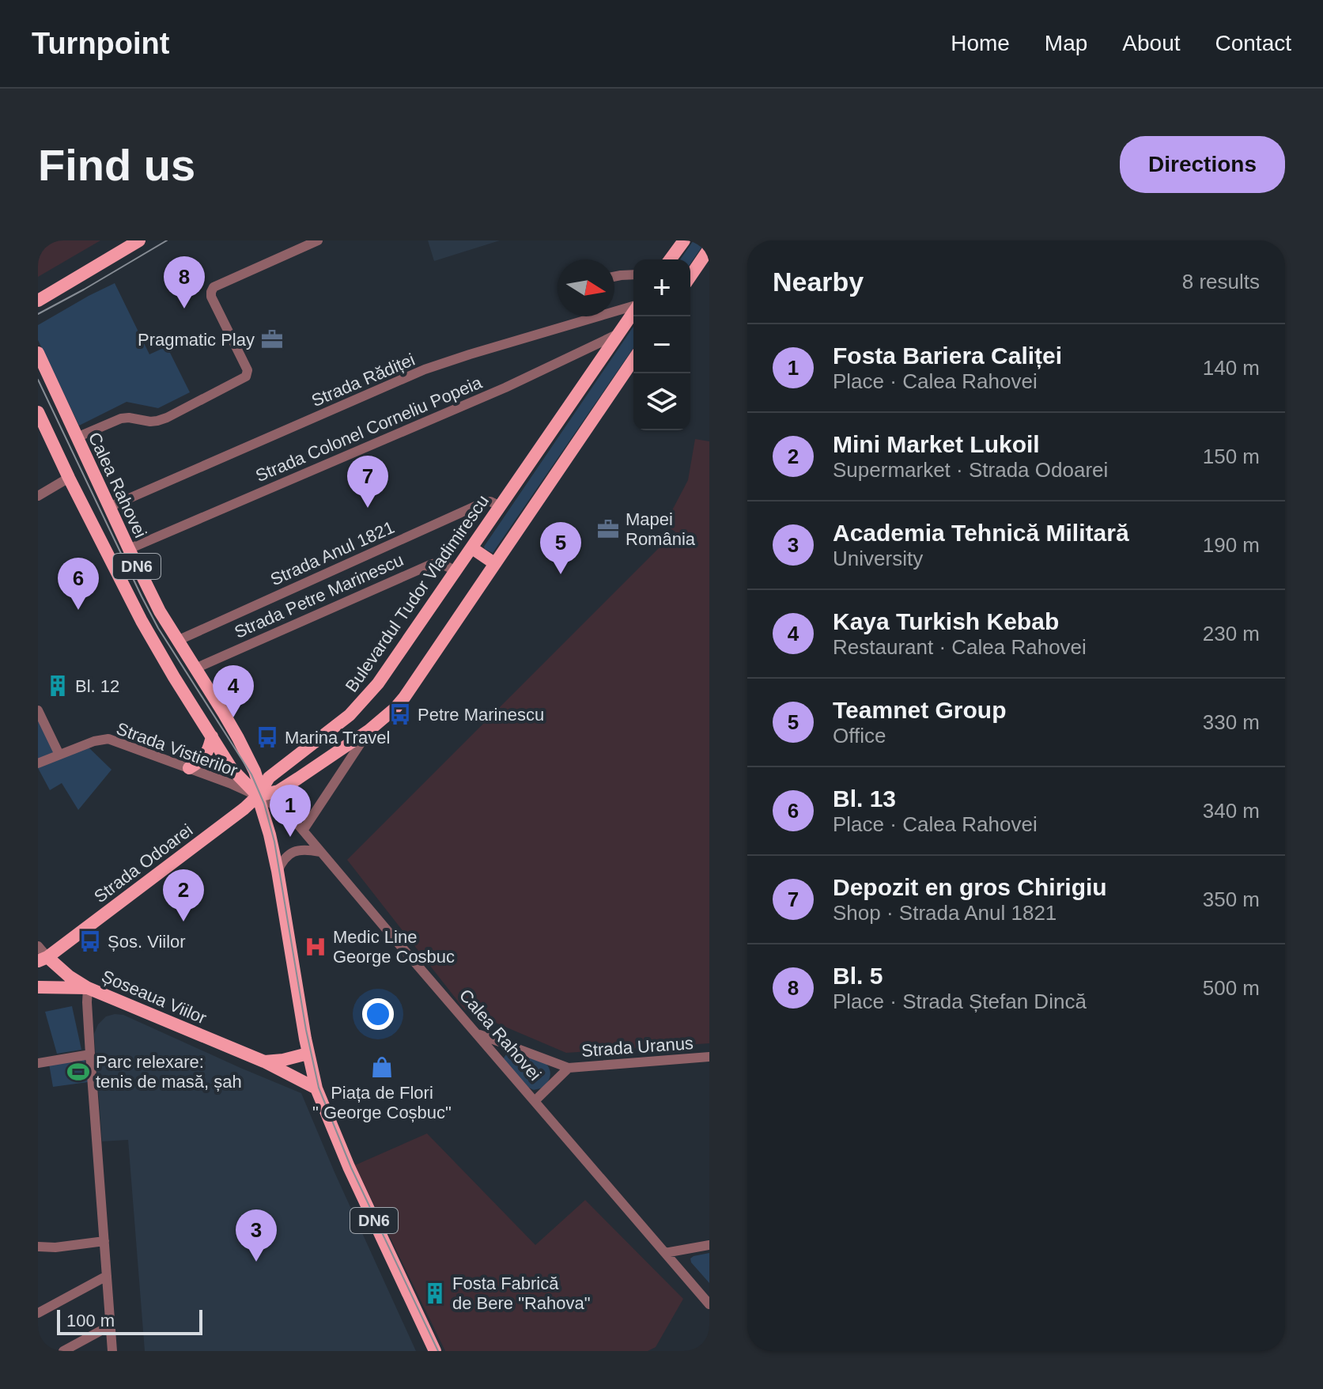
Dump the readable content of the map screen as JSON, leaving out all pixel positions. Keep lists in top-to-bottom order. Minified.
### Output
{"streets":{"main road":["Calea Rahovei","DN6","Bulevardul Tudor Vladimirescu","Strada Odoarei","Șoseaua Viilor"],"street":["Strada Rădiței","Strada Colonel Corneliu Popeia","Strada Anul 1821","Strada Petre Marinescu","Strada Vistierilor","Strada Uranus"]},"crossings":[["Strada Rădiței","Calea Rahovei"],["Strada Colonel Corneliu Popeia","Calea Rahovei"],["Strada Colonel Corneliu Popeia","Bulevardul Tudor Vladimirescu"],["Calea Rahovei","Strada Anul 1821"],["Calea Rahovei","DN6"],["Calea Rahovei","Bulevardul Tudor Vladimirescu"],["Calea Rahovei","Strada Petre Marinescu"],["Calea Rahovei","Strada Vistierilor"],["Calea Rahovei","Strada Odoarei"],["Calea Rahovei","Strada Uranus"],["Strada Anul 1821","Bulevardul Tudor Vladimirescu"],["DN6","Bulevardul Tudor Vladimirescu"],["DN6","Strada Vistierilor"],["DN6","Strada Odoarei"],["DN6","Șoseaua Viilor"],["Bulevardul Tudor Vladimirescu","Strada Petre Marinescu"],["Bulevardul Tudor Vladimirescu","Strada Vistierilor"],["Bulevardul Tudor Vladimirescu","Strada Odoarei"],["Strada Vistierilor","Strada Odoarei"],["Strada Odoarei","Șoseaua Viilor"]],"places":{"office":["Pragmatic Play","Mapei România"],"building":["Bl. 12","Fosta Fabrică de Bere \"Rahova\""],"bus stop":["Petre Marinescu","Marina Travel","Șos. Viilor"],"hospital":["Medic Line George Cosbuc"],"shop":["Piața de Flori \" George Coșbuc\""],"sports":["Parc relexare: tenis de masă, șah"]},"scale_bar":"100 m","north":"right","page":{"header":"Turnpoint","nav":["Home","Map","About","Contact"],"buttons":"Directions","title":"Find us","heading":["Nearby","8 results"],"pins":["8","7","5","6","4","1","2","3"],"map_buttons":["+","−"],"list":[{"mark":"1","name":"Fosta Bariera Caliței","note":"Place · Calea Rahovei","value":"140 m"},{"mark":"2","name":"Mini Market Lukoil","note":"Supermarket · Strada Odoarei","value":"150 m"},{"mark":"3","name":"Academia Tehnică Militară","note":"University","value":"190 m"},{"mark":"4","name":"Kaya Turkish Kebab","note":"Restaurant · Calea Rahovei","value":"230 m"},{"mark":"5","name":"Teamnet Group","note":"Office","value":"330 m"},{"mark":"6","name":"Bl. 13","note":"Place · Calea Rahovei","value":"340 m"},{"mark":"7","name":"Depozit en gros Chirigiu","note":"Shop · Strada Anul 1821","value":"350 m"},{"mark":"8","name":"Bl. 5","note":"Place · Strada Ștefan Dincă","value":"500 m"}],"scale":"100 m"}}
